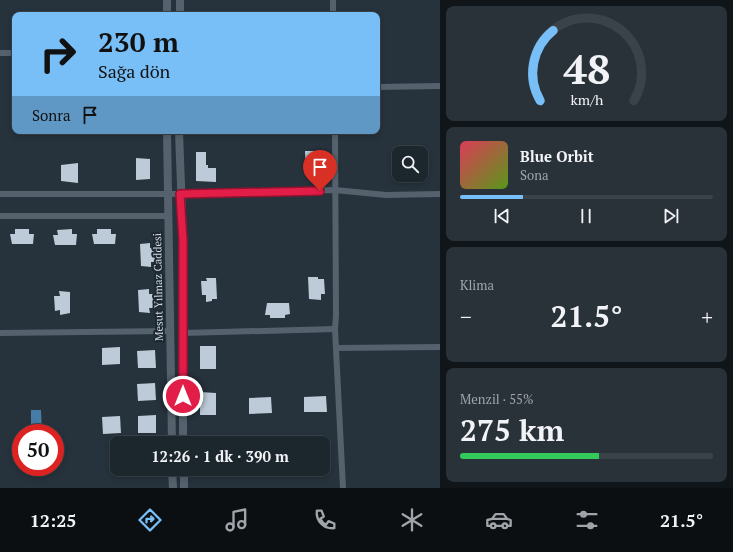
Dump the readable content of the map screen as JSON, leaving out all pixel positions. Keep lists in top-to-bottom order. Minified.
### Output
{"streets":{"main road":["Mesut Yılmaz Caddesi"]},"page":{"turn":["230 m","Sağa dön"],"then":"Sonra","song":["Blue Orbit","Sona"],"tile":["Klima",["Menzil · 55%","275 km"]],"heat":["−","21.5°","+"],"limit":"50","trip":"12:26 · 1 dk · 390 m","tabs":["12:25","21.5°"],"gauge":["48","km/h"]}}
